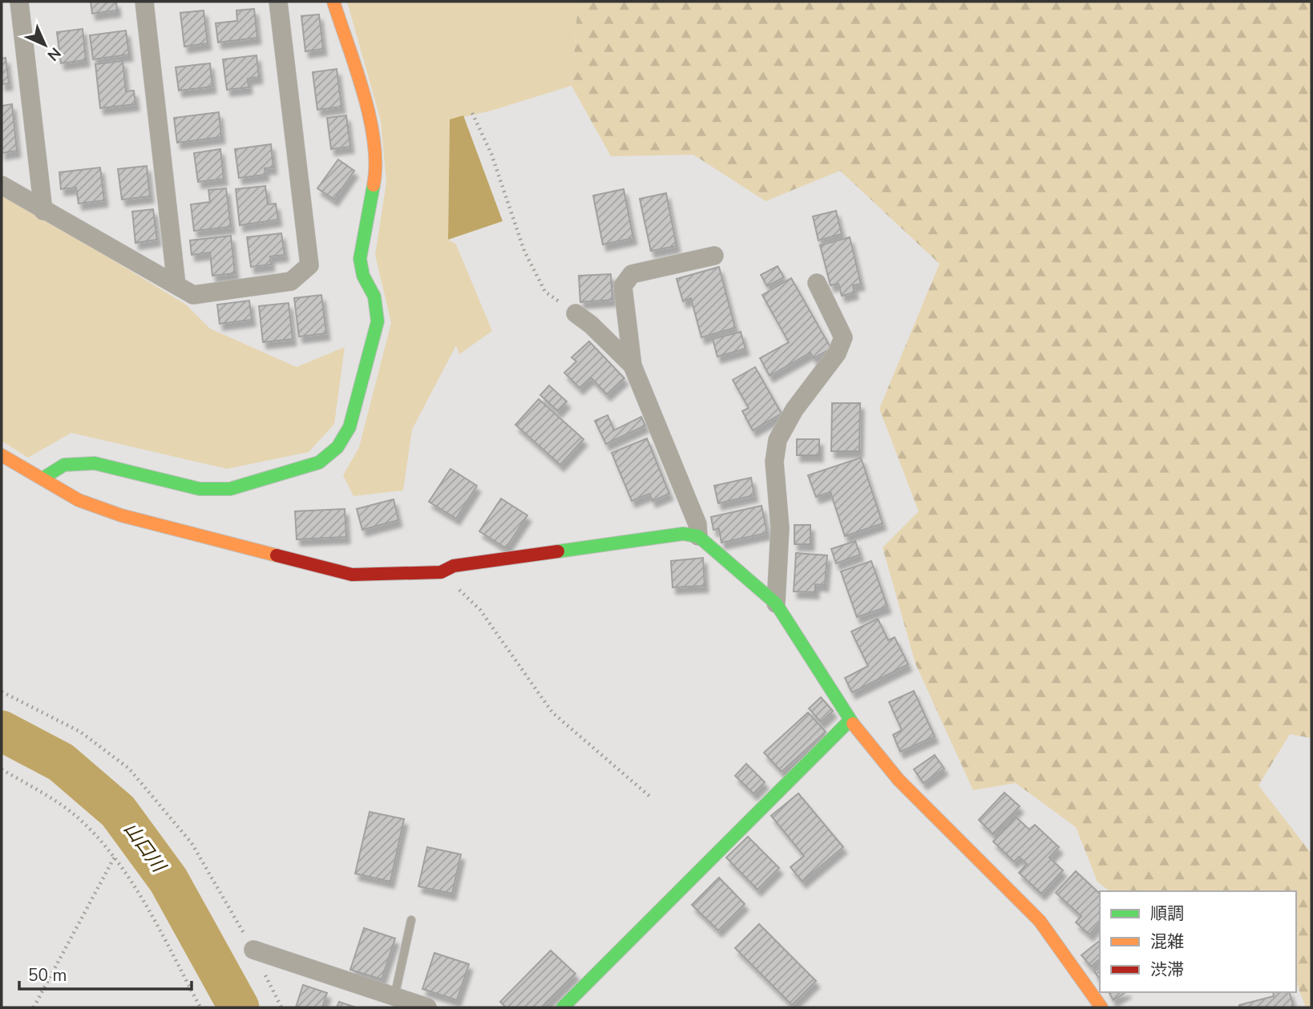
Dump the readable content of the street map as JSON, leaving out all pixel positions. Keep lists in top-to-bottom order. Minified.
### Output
{"water":["山口川"],"legend":["順調","混雑","渋滞"],"scale_bar":"50 m","north":"bottom right"}
